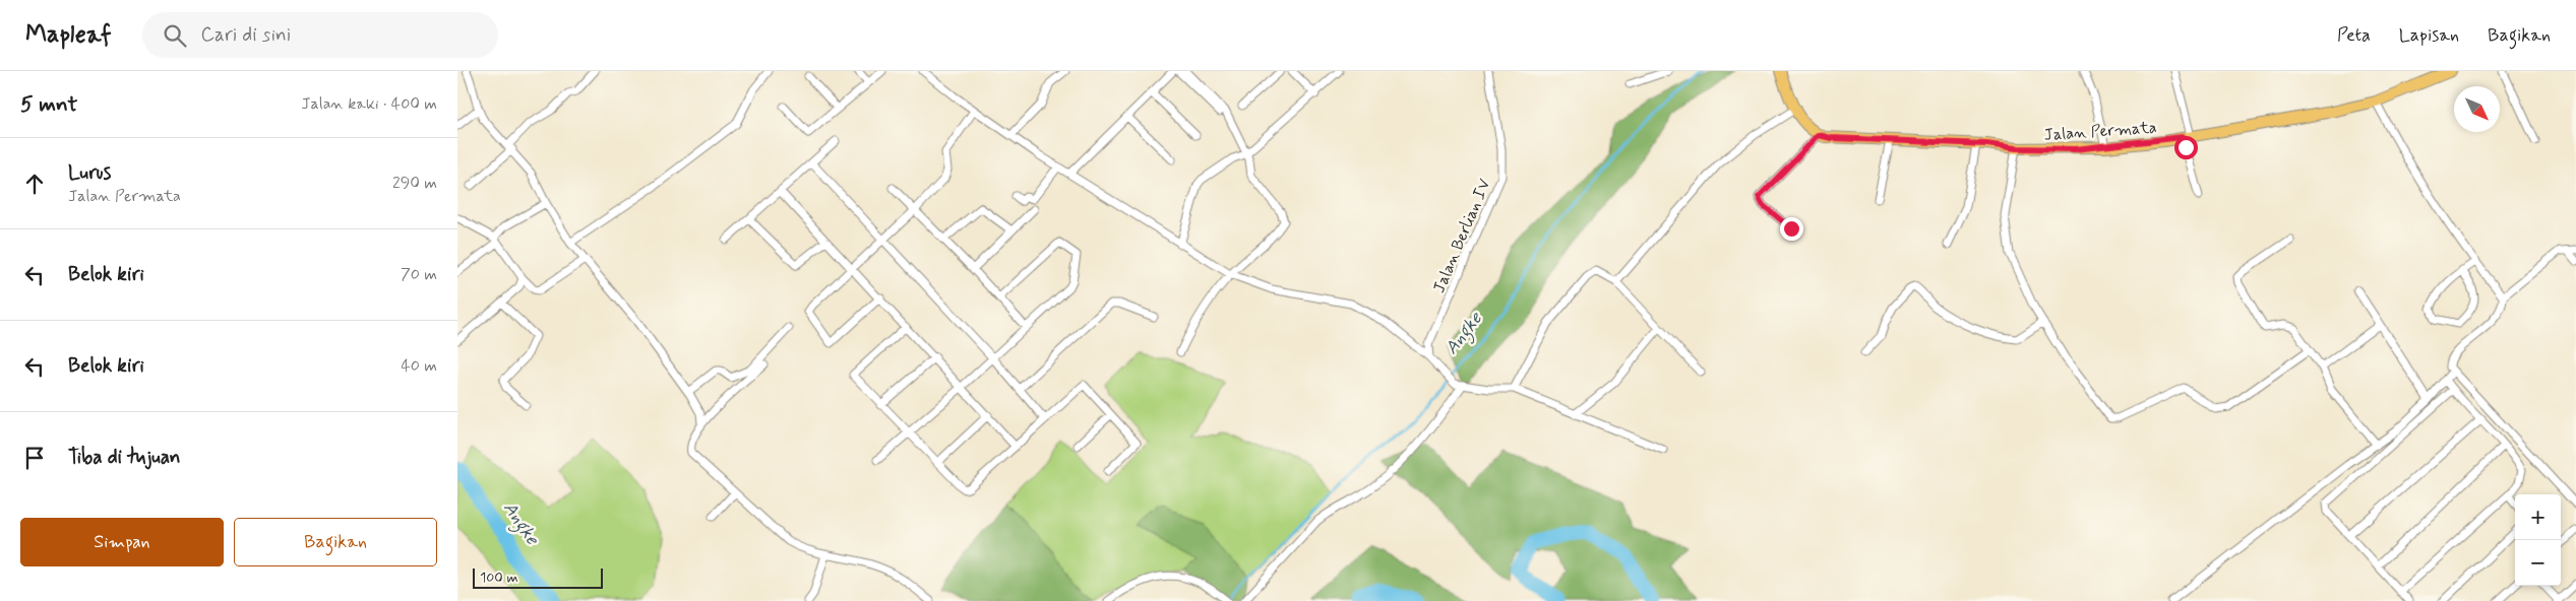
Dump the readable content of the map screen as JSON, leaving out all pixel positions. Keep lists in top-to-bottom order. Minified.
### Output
{"streets":{"main road":["Jalan Permata"],"street":["Jalan Berlian IV"]},"water":["Angke"],"scale_bar":"100 m","north":"bottom right","page":{"header":"Mapleaf","search":"Cari di sini","nav":["Peta","Lapisan","Bagikan"],"heading":["5 mnt","Jalan kaki · 400 m"],"list":[["Lurus","Jalan Permata","290 m"],["Belok kiri","70 m"],["Belok kiri","40 m"],"Tiba di tujuan"],"map_buttons":["+","−"],"buttons":["Simpan","Bagikan"],"scale":"100 m"}}
